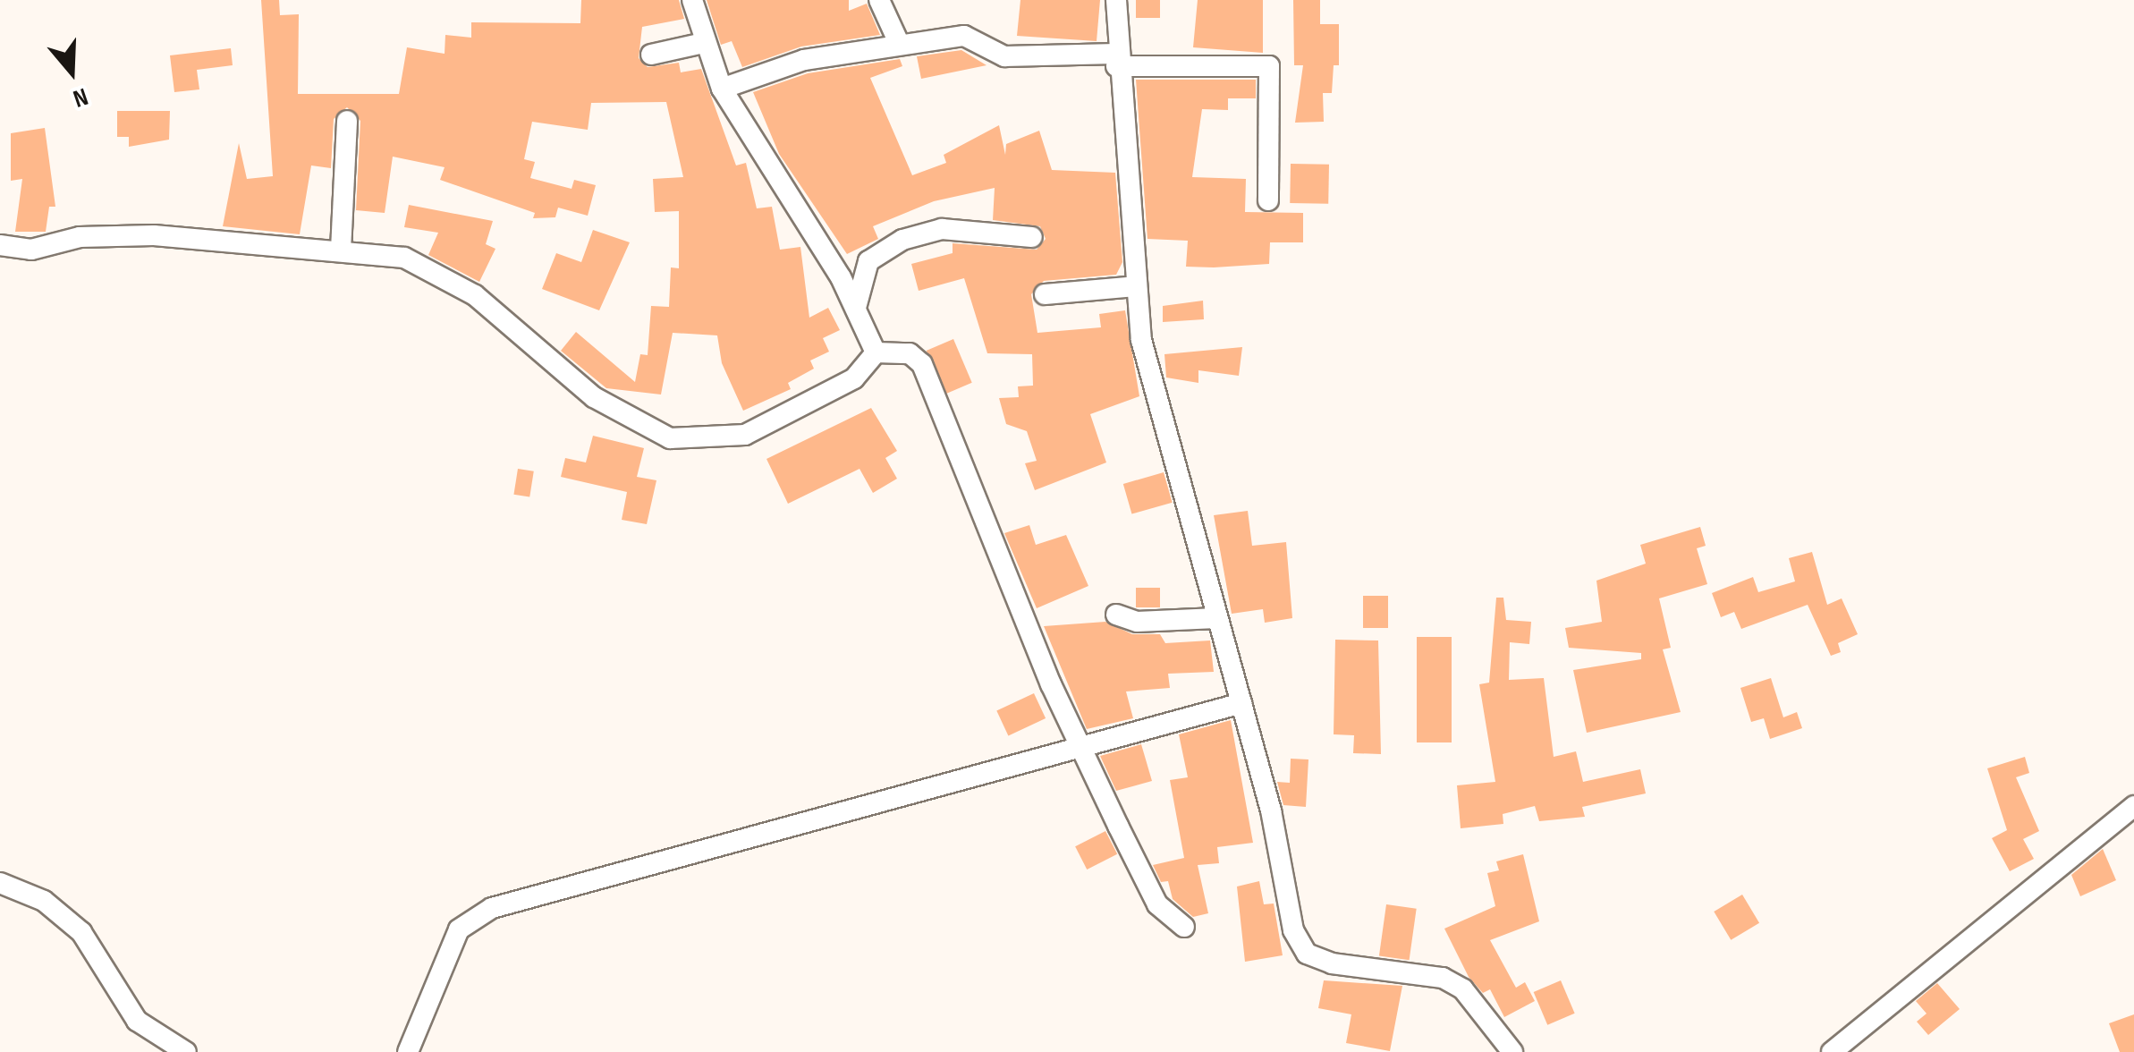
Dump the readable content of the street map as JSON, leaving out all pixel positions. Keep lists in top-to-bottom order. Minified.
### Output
{"north":"bottom"}
